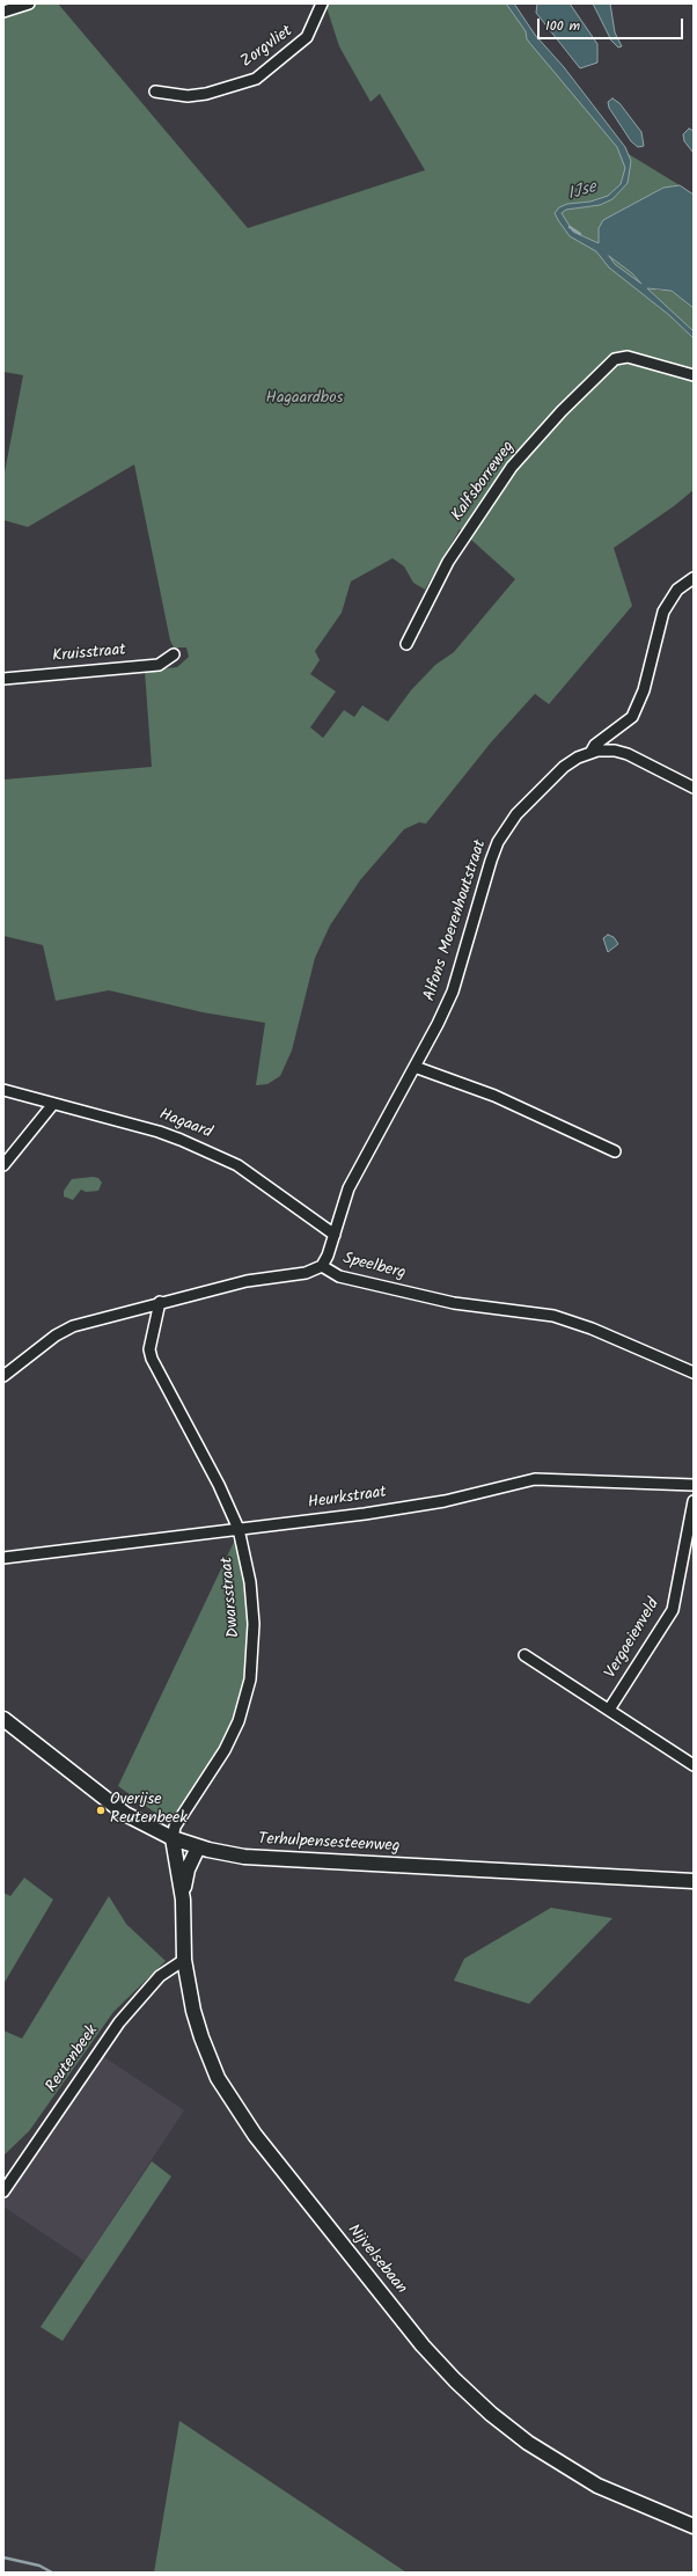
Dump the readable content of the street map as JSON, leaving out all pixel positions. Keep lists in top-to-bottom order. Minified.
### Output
{"streets":{"main road":["Terhulpensesteenweg","Nijvelsebaan"],"street":["Zorgvliet","Kalfsborreweg","Kruisstraat","Alfons Moerenhoutstraat","Hagaard","Speelberg","Heurkstraat","Dwarsstraat","Vergoeienveld","Reutenbeek"]},"crossings":[["Alfons Moerenhoutstraat","Hagaard"],["Alfons Moerenhoutstraat","Speelberg"],["Speelberg","Dwarsstraat"],["Heurkstraat","Dwarsstraat"],["Dwarsstraat","Terhulpensesteenweg"],["Dwarsstraat","Nijvelsebaan"],["Terhulpensesteenweg","Nijvelsebaan"],["Reutenbeek","Nijvelsebaan"]],"water":["IJse"],"parks":["Hagaardbos"],"places":["Overijse Reutenbeek"],"scale_bar":"100 m"}
